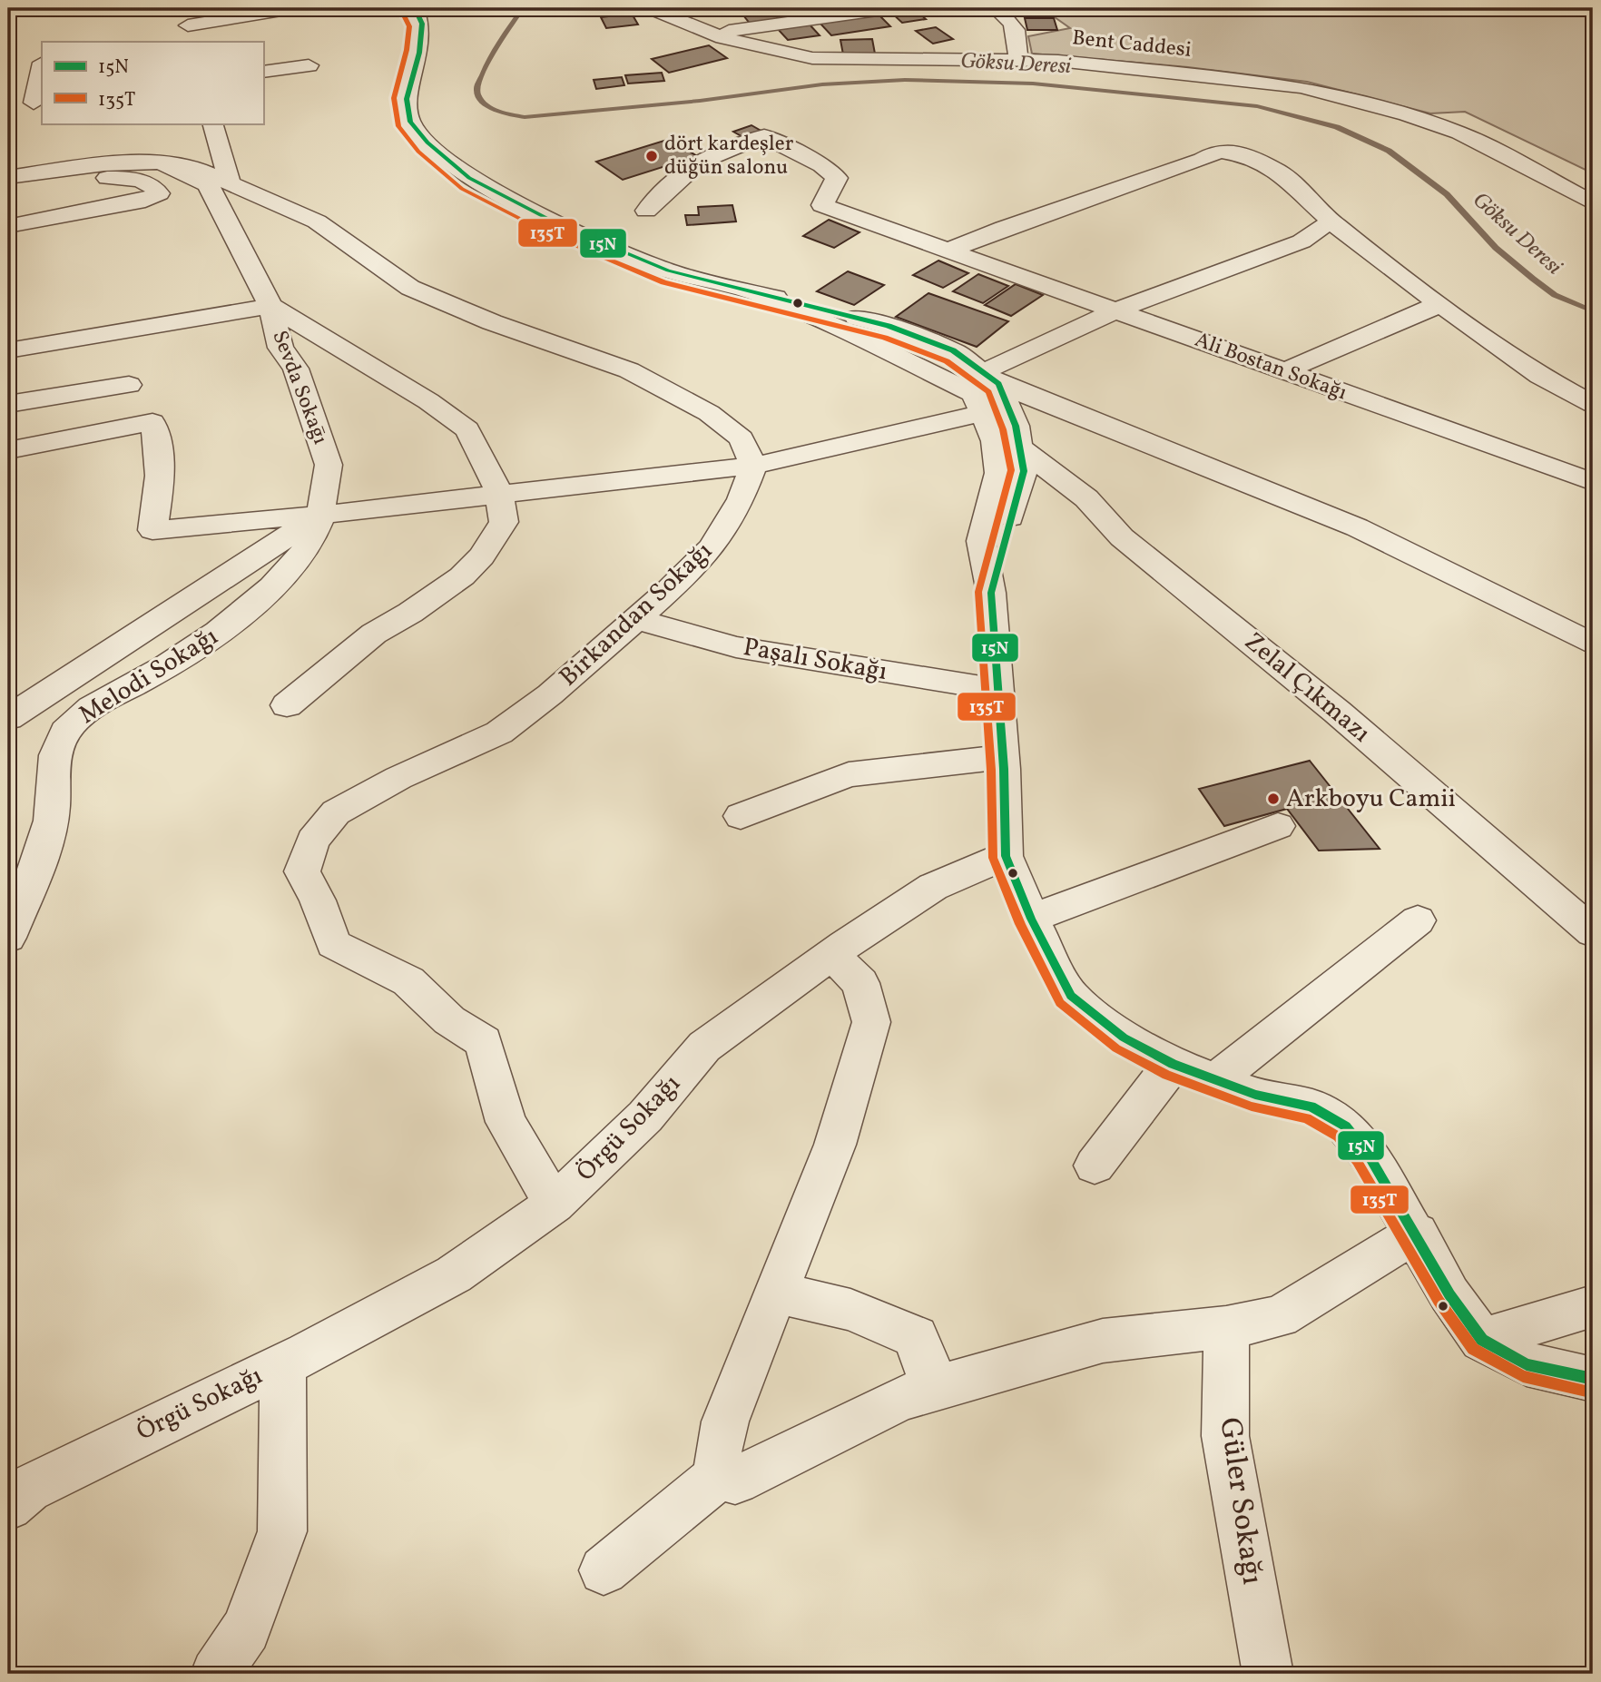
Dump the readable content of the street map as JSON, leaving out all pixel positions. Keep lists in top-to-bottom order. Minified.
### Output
{"streets":{"street":["Bent Caddesi","Ali Bostan Sokağı","Sevda Sokaḡı","Birkandan Sokağı","Paşalı Sokağı","Melodi Sokağı","Zelal Çıkmazı","Örgü Sokağı","Güler Sokağı"]},"crossings":[["Sevda Sokaḡı","Melodi Sokağı"],["Birkandan Sokağı","Paşalı Sokağı"],["Birkandan Sokağı","Örgü Sokağı"]],"water":["Göksu Deresi"],"places":["dört kardeşler düğün salonu","Arkboyu Camii"],"lines":["transit line 15N","transit line 135T"],"legend":["15N","135T"]}
